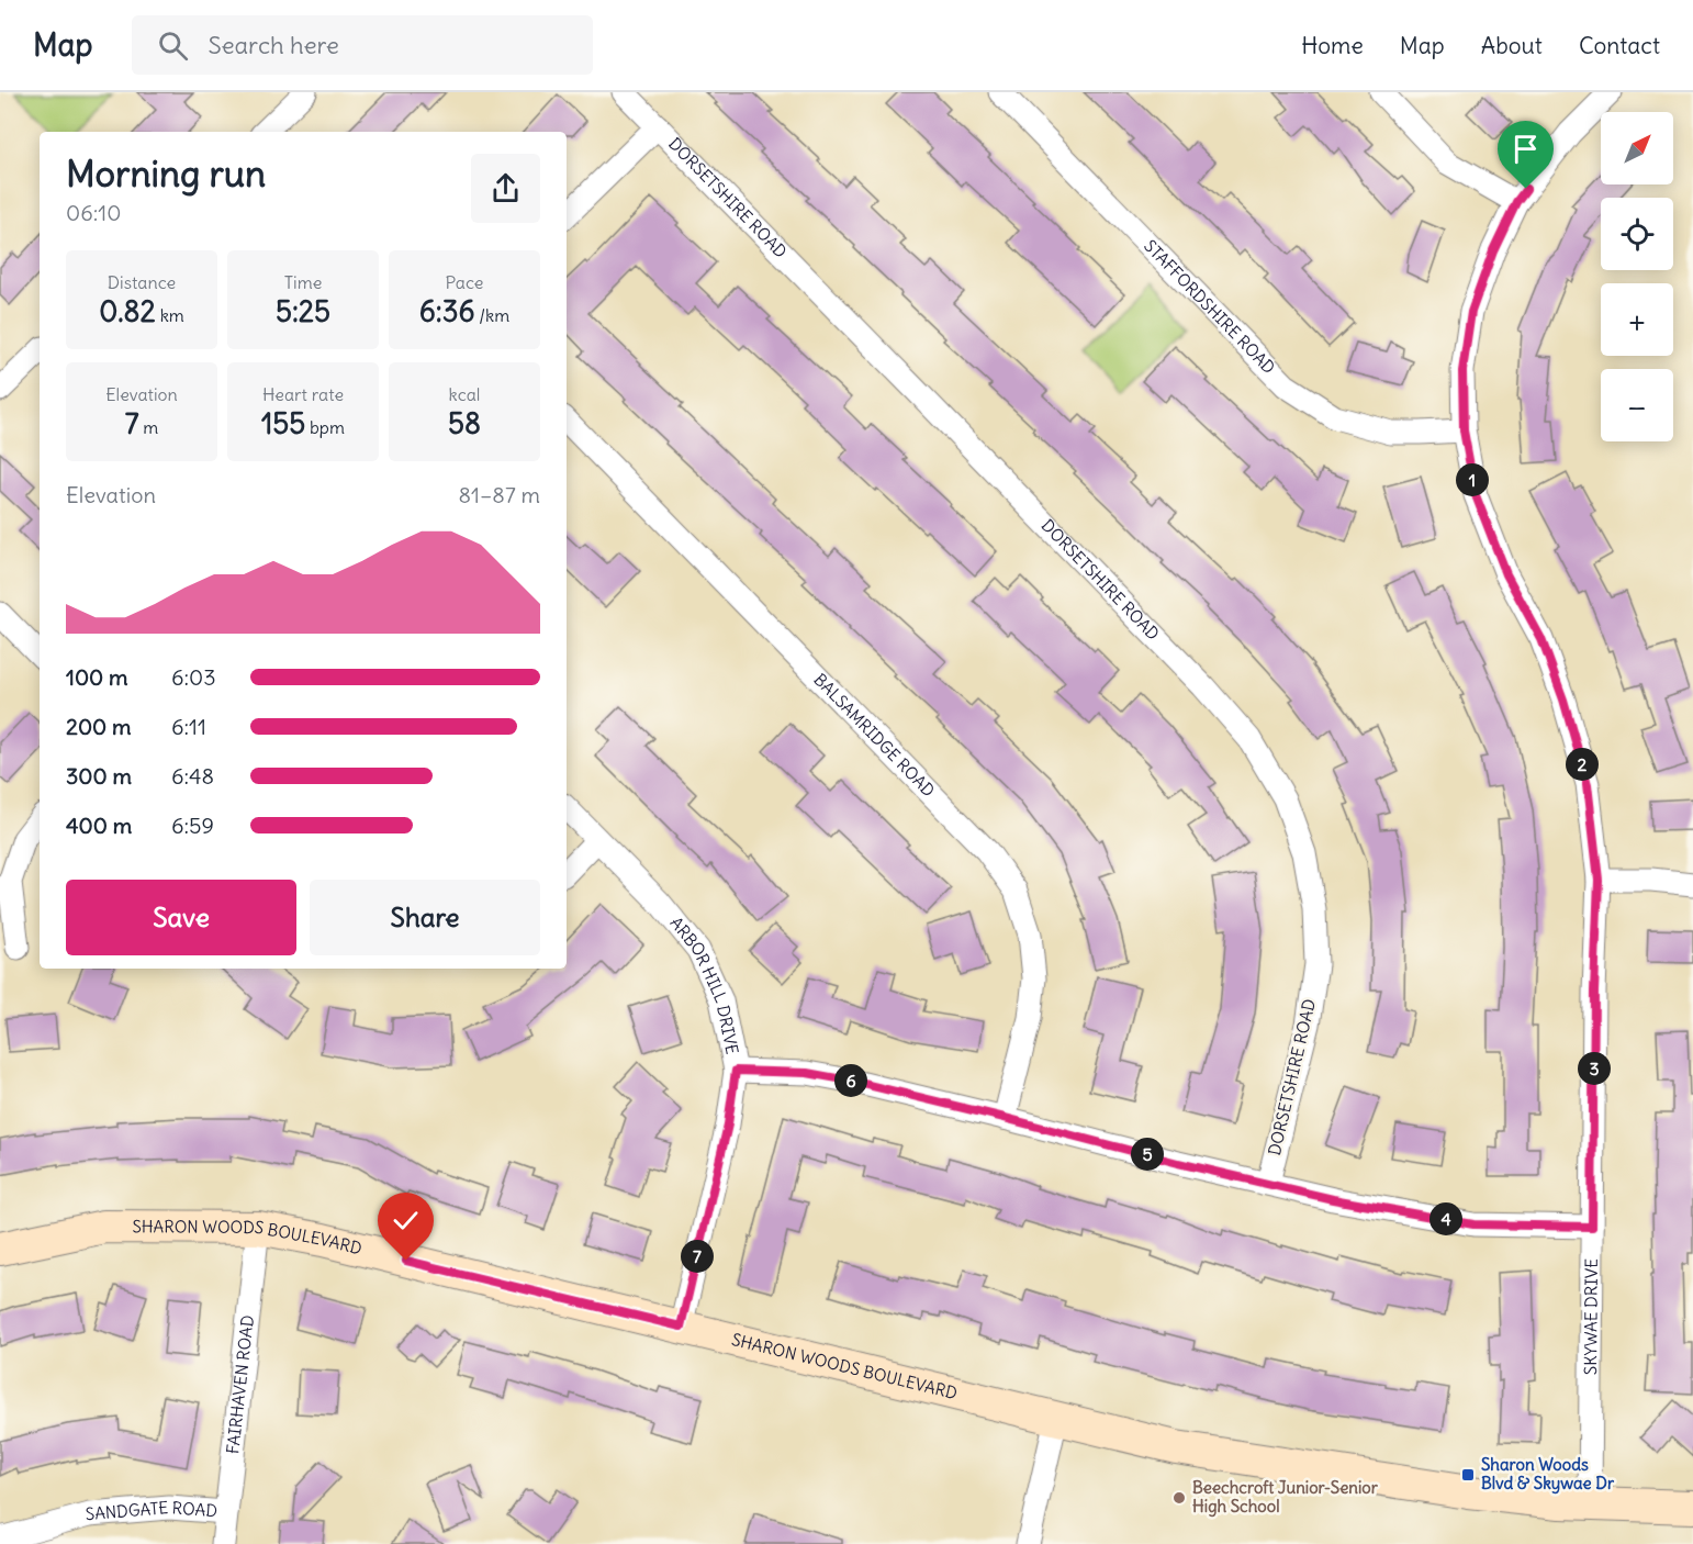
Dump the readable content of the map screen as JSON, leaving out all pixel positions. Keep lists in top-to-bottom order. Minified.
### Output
{"streets":{"street":["DORSETSHIRE ROAD","STAFFORDSHIRE ROAD","BALSAMRIDGE ROAD","ARBOR HILL DRIVE","SHARON WOODS BOULEVARD","SKYWAE DRIVE","FAIRHAVEN ROAD","SANDGATE ROAD"]},"crossings":[["STAFFORDSHIRE ROAD","SKYWAE DRIVE"],["ARBOR HILL DRIVE","SHARON WOODS BOULEVARD"],["SHARON WOODS BOULEVARD","SKYWAE DRIVE"],["SHARON WOODS BOULEVARD","FAIRHAVEN ROAD"],["FAIRHAVEN ROAD","SANDGATE ROAD"]],"places":{"transit":["Sharon Woods Blvd & Skywae Dr"],"other":["Beechcroft Junior-Senior High School"]},"north":"top right","page":{"header":"Map","search":"Search here","nav":["Home","Map","About","Contact"],"map_buttons":["+","−"],"heading":["Morning run","06:10"],"stats":[["Distance","0.82 km"],["Time","5:25"],["Pace","6:36 /km"],["Elevation","7 m"],["Heart rate","155 bpm"],["kcal","58"]],"pins":["1","2","3","6","5","4","7"],"chart":["Elevation","81–87 m"],"list":[{"name":"100 m","note":"6:03"},{"name":"200 m","note":"6:11"},{"name":"300 m","note":"6:48"},{"name":"400 m","note":"6:59"}],"buttons":["Save","Share"]}}
